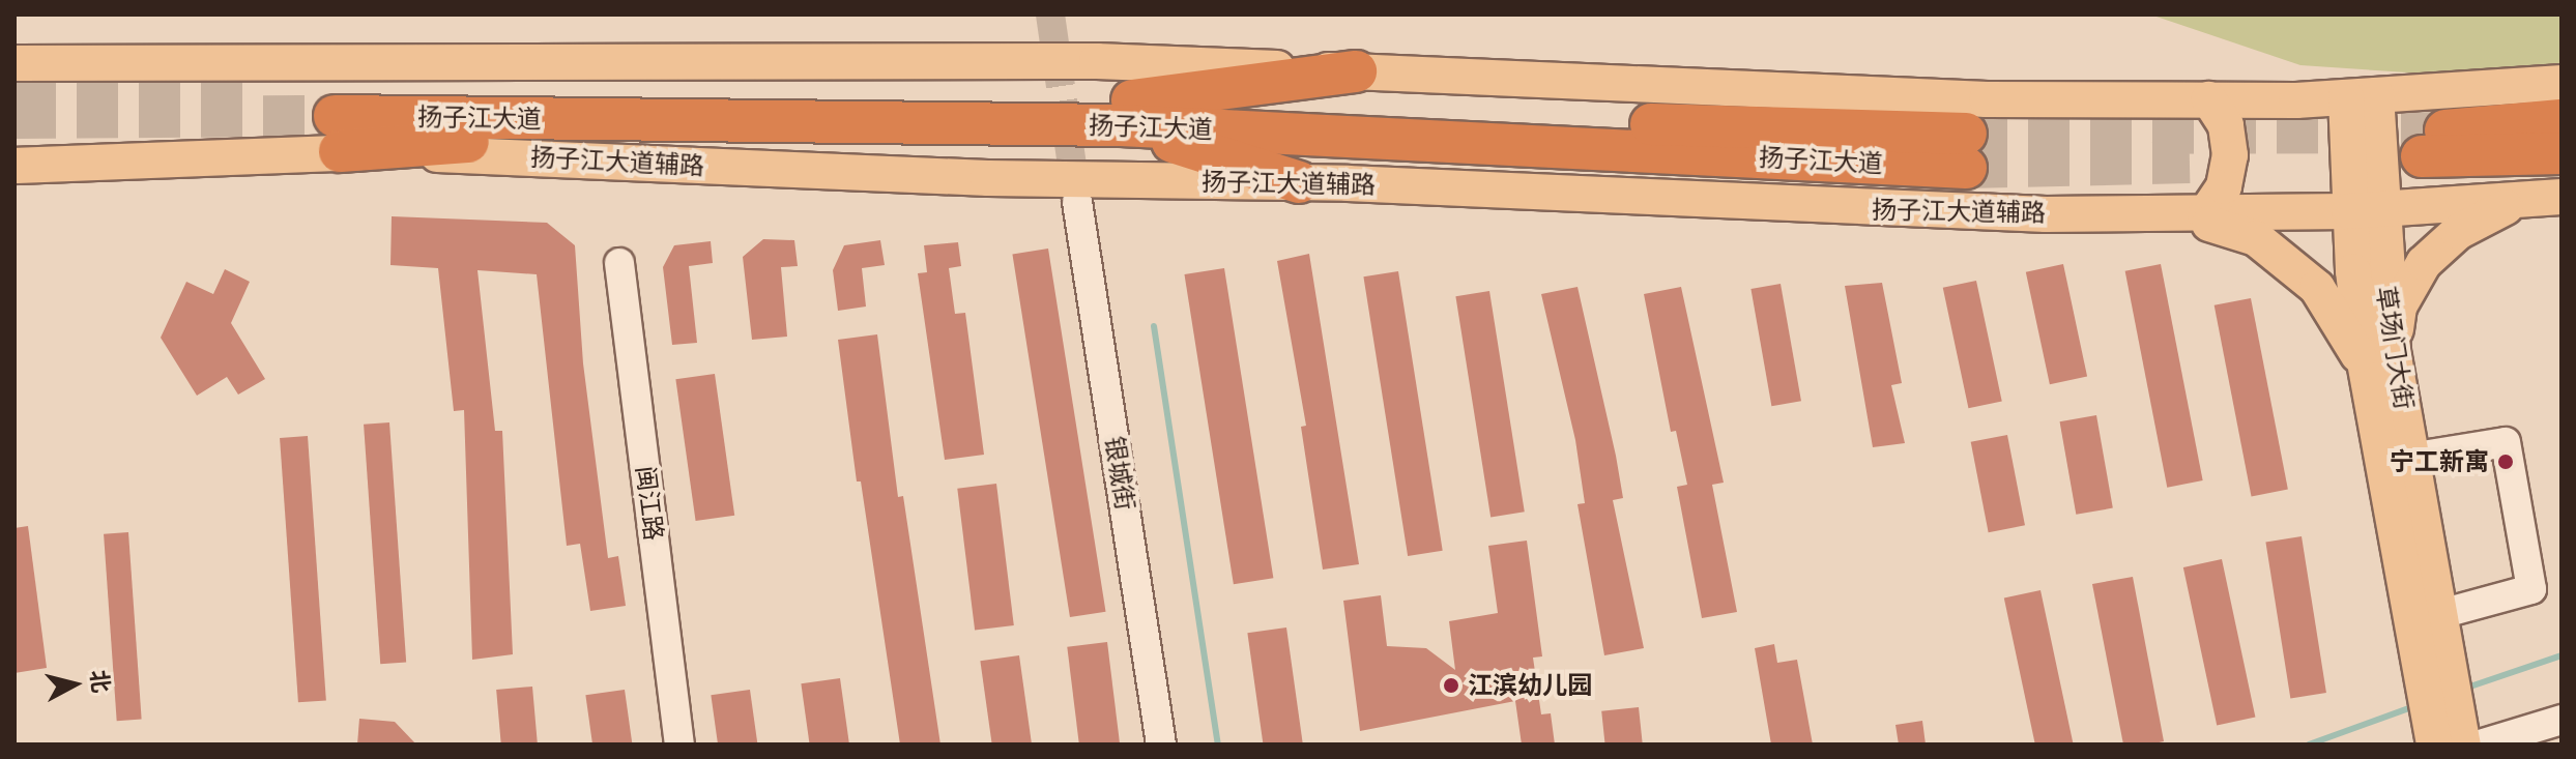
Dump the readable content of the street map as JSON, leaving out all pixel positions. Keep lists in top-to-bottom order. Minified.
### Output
{"streets":{"highway":["扬子江大道"],"main road":["扬子江大道辅路","草场门大街"],"street":["银城街","闽江路"]},"crossings":[["扬子江大道","扬子江大道辅路"],["扬子江大道辅路","草场门大街"]],"places":["宁工新寓","江滨幼儿园"],"north":"right"}
